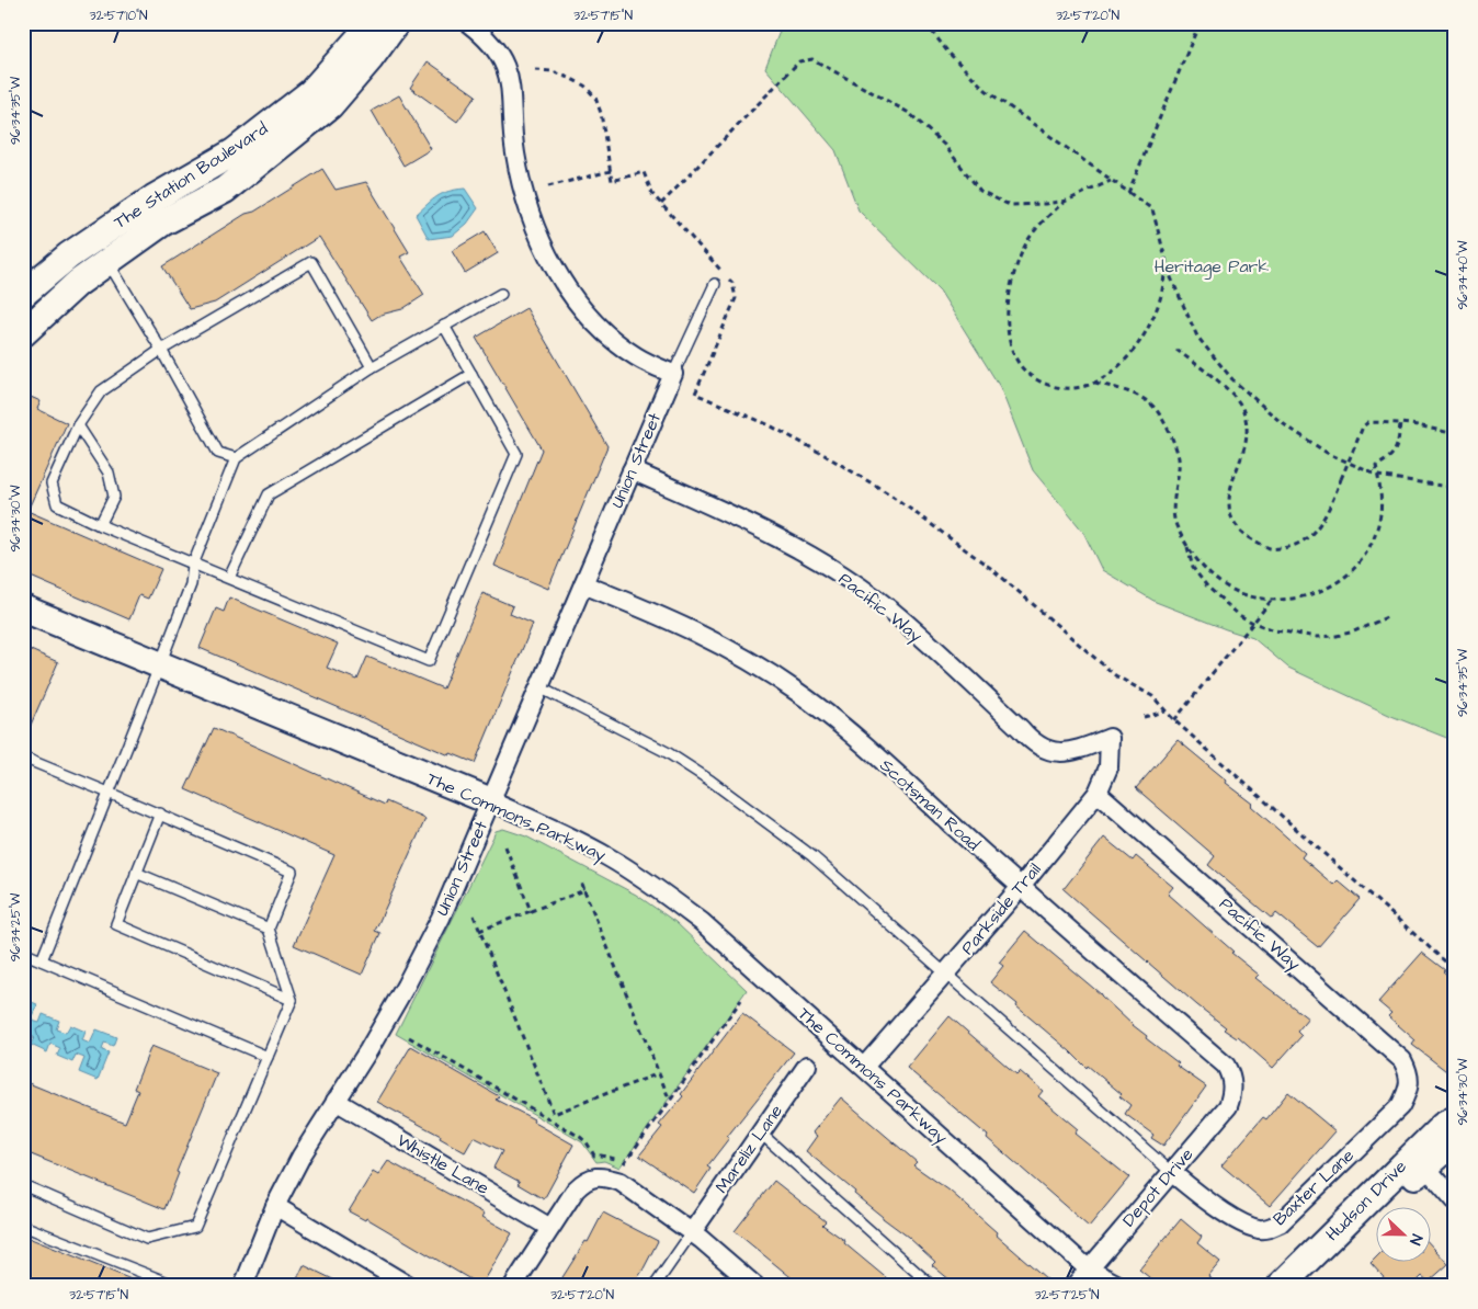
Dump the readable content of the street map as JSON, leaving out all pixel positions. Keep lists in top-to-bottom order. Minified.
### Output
{"streets":{"street":["The Station Boulevard","Union Street","Pacific Way","Scotsman Road","The Commons Parkway","Parkside Trail","Mareliz Lane","Whistle Lane","Depot Drive","Baxter Lane","Hudson Drive"]},"crossings":[["Union Street","Pacific Way"],["Union Street","Scotsman Road"],["Union Street","The Commons Parkway"],["Union Street","Whistle Lane"],["Pacific Way","Parkside Trail"],["Pacific Way","Baxter Lane"],["Scotsman Road","Parkside Trail"],["Scotsman Road","Depot Drive"],["The Commons Parkway","Parkside Trail"],["The Commons Parkway","Depot Drive"],["Depot Drive","Baxter Lane"]],"parks":["Heritage Park"],"north":"right","coordinates":["32°57'10\"N","32°57'15\"N","32°57'20\"N","96°34'35\"W","96°34'40\"W","96°34'30\"W","96°34'25\"W","32°57'25\"N"]}
